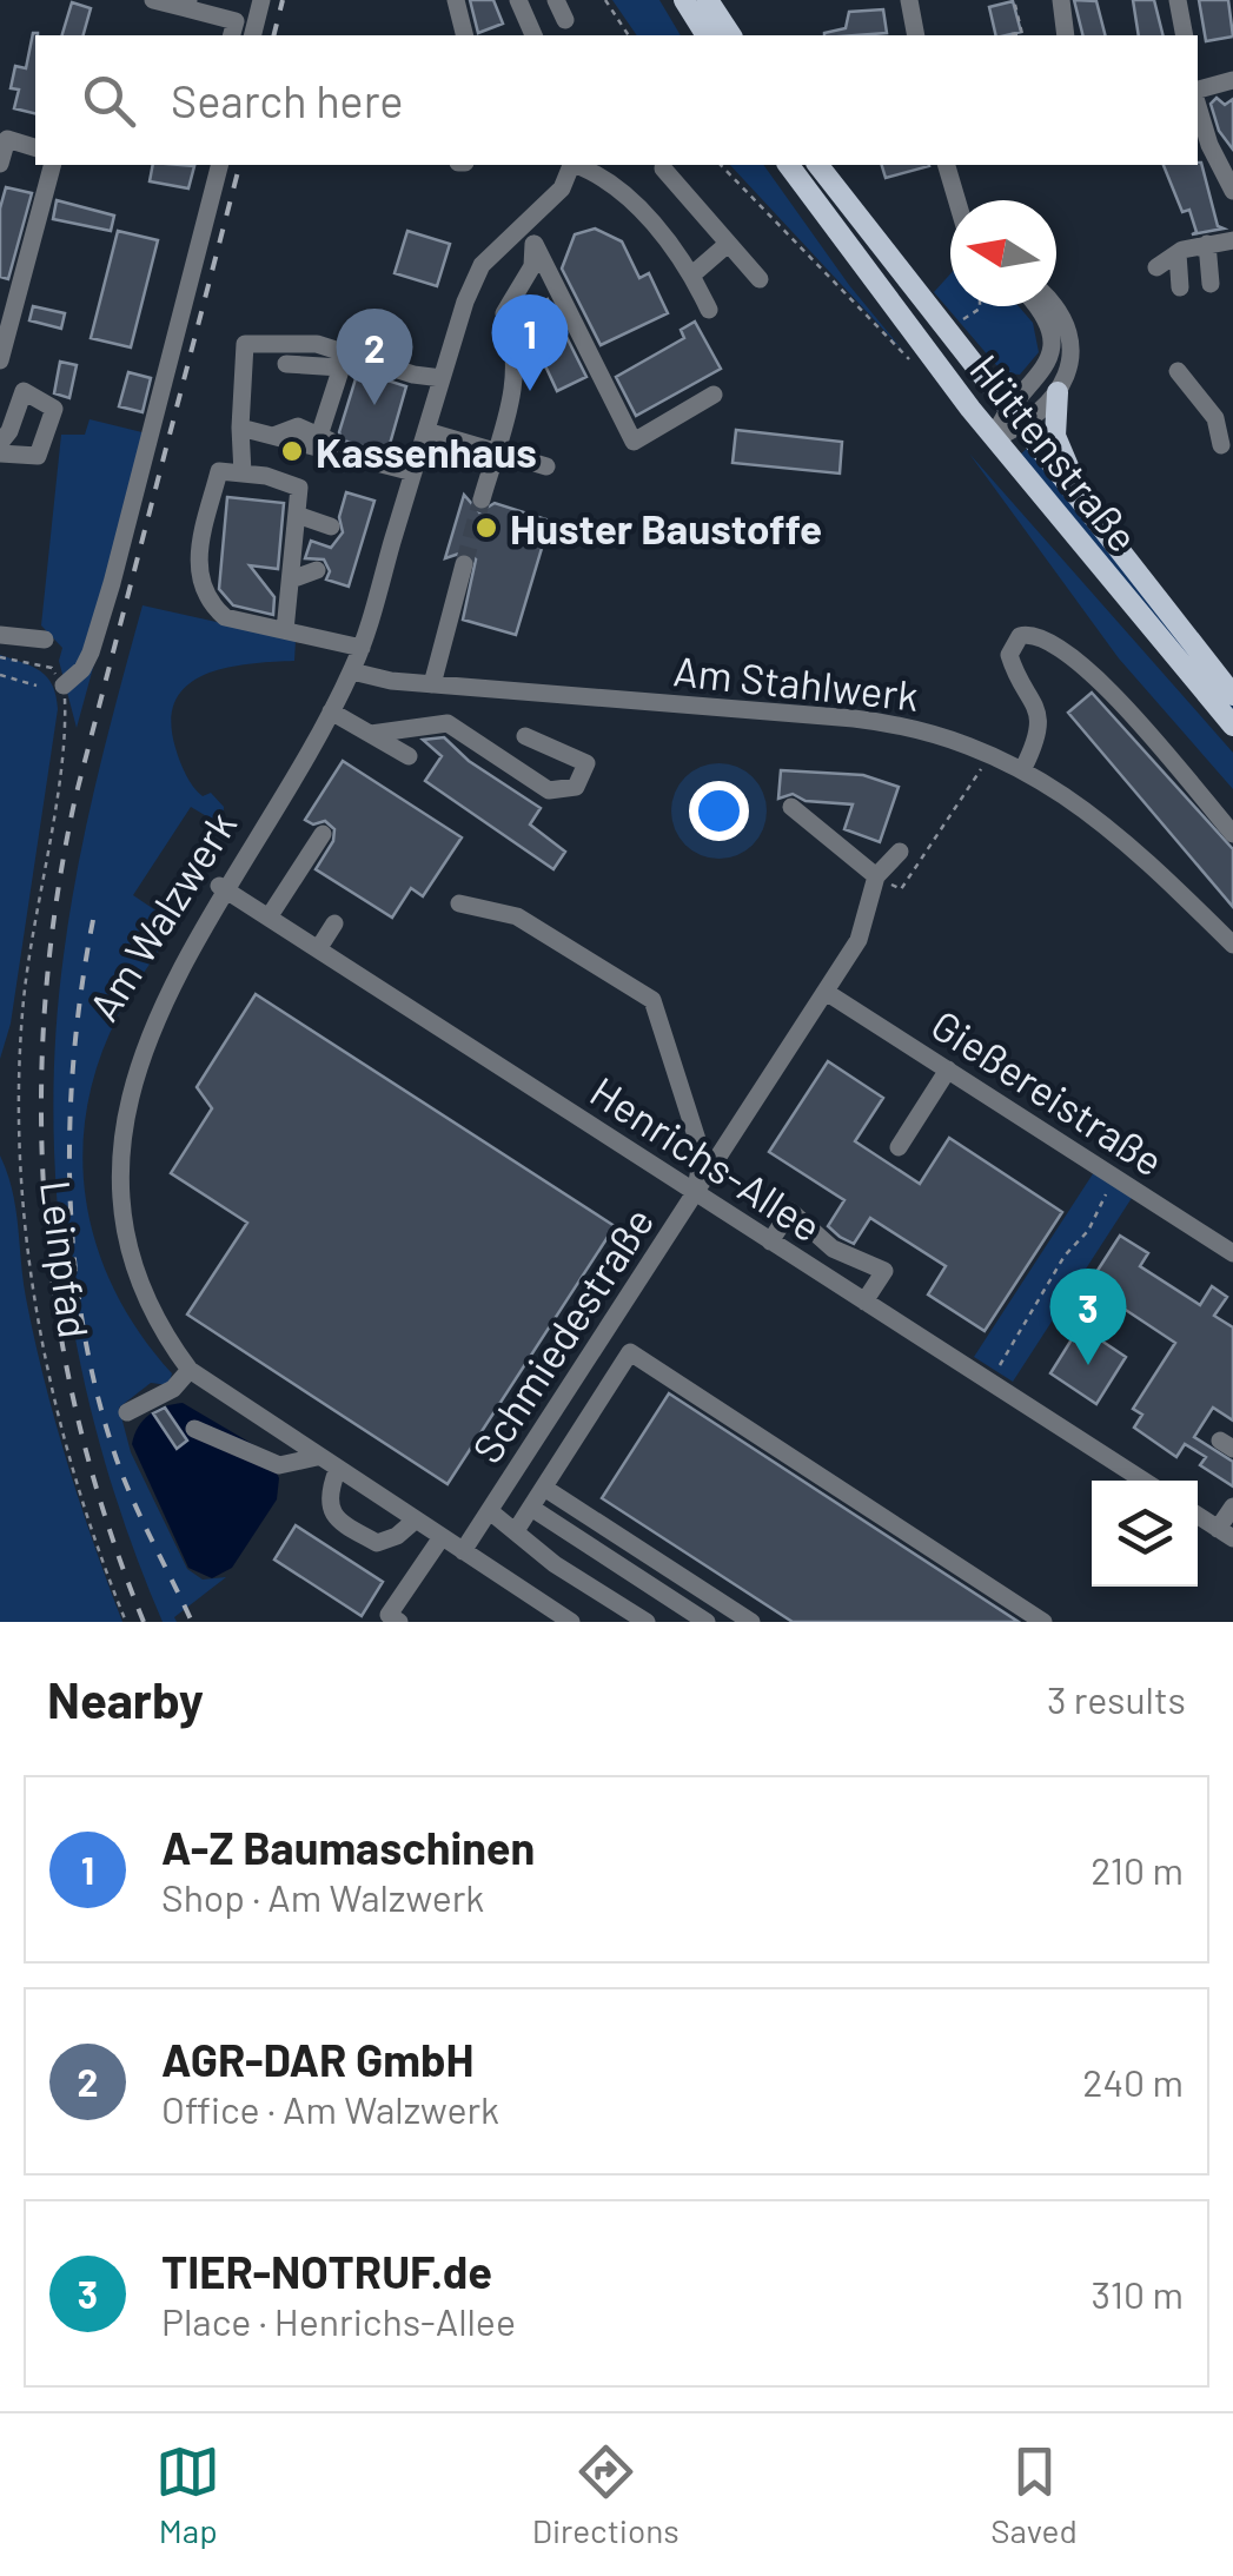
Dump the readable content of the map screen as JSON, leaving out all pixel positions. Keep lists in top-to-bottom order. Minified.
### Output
{"streets":{"main road":["Hüttenstraße"],"street":["Am Stahlwerk","Am Walzwerk","Gießereistraße","Henrichs-Allee","Schmiedestraße"],"path":["Leinpfad"]},"crossings":[["Am Stahlwerk","Am Walzwerk"],["Am Walzwerk","Henrichs-Allee"],["Gießereistraße","Schmiedestraße"],["Henrichs-Allee","Schmiedestraße"]],"places":["Kassenhaus","Huster Baustoffe"],"north":"left","page":{"search":"Search here","pins":["1","2","3"],"heading":["Nearby","3 results"],"list":[{"mark":"1","name":"A-Z Baumaschinen","note":"Shop · Am Walzwerk","value":"210 m"},{"mark":"2","name":"AGR-DAR GmbH","note":"Office · Am Walzwerk","value":"240 m"},{"mark":"3","name":"TIER-NOTRUF.de","note":"Place · Henrichs-Allee","value":"310 m"}],"nav":["Map","Directions","Saved"]}}
